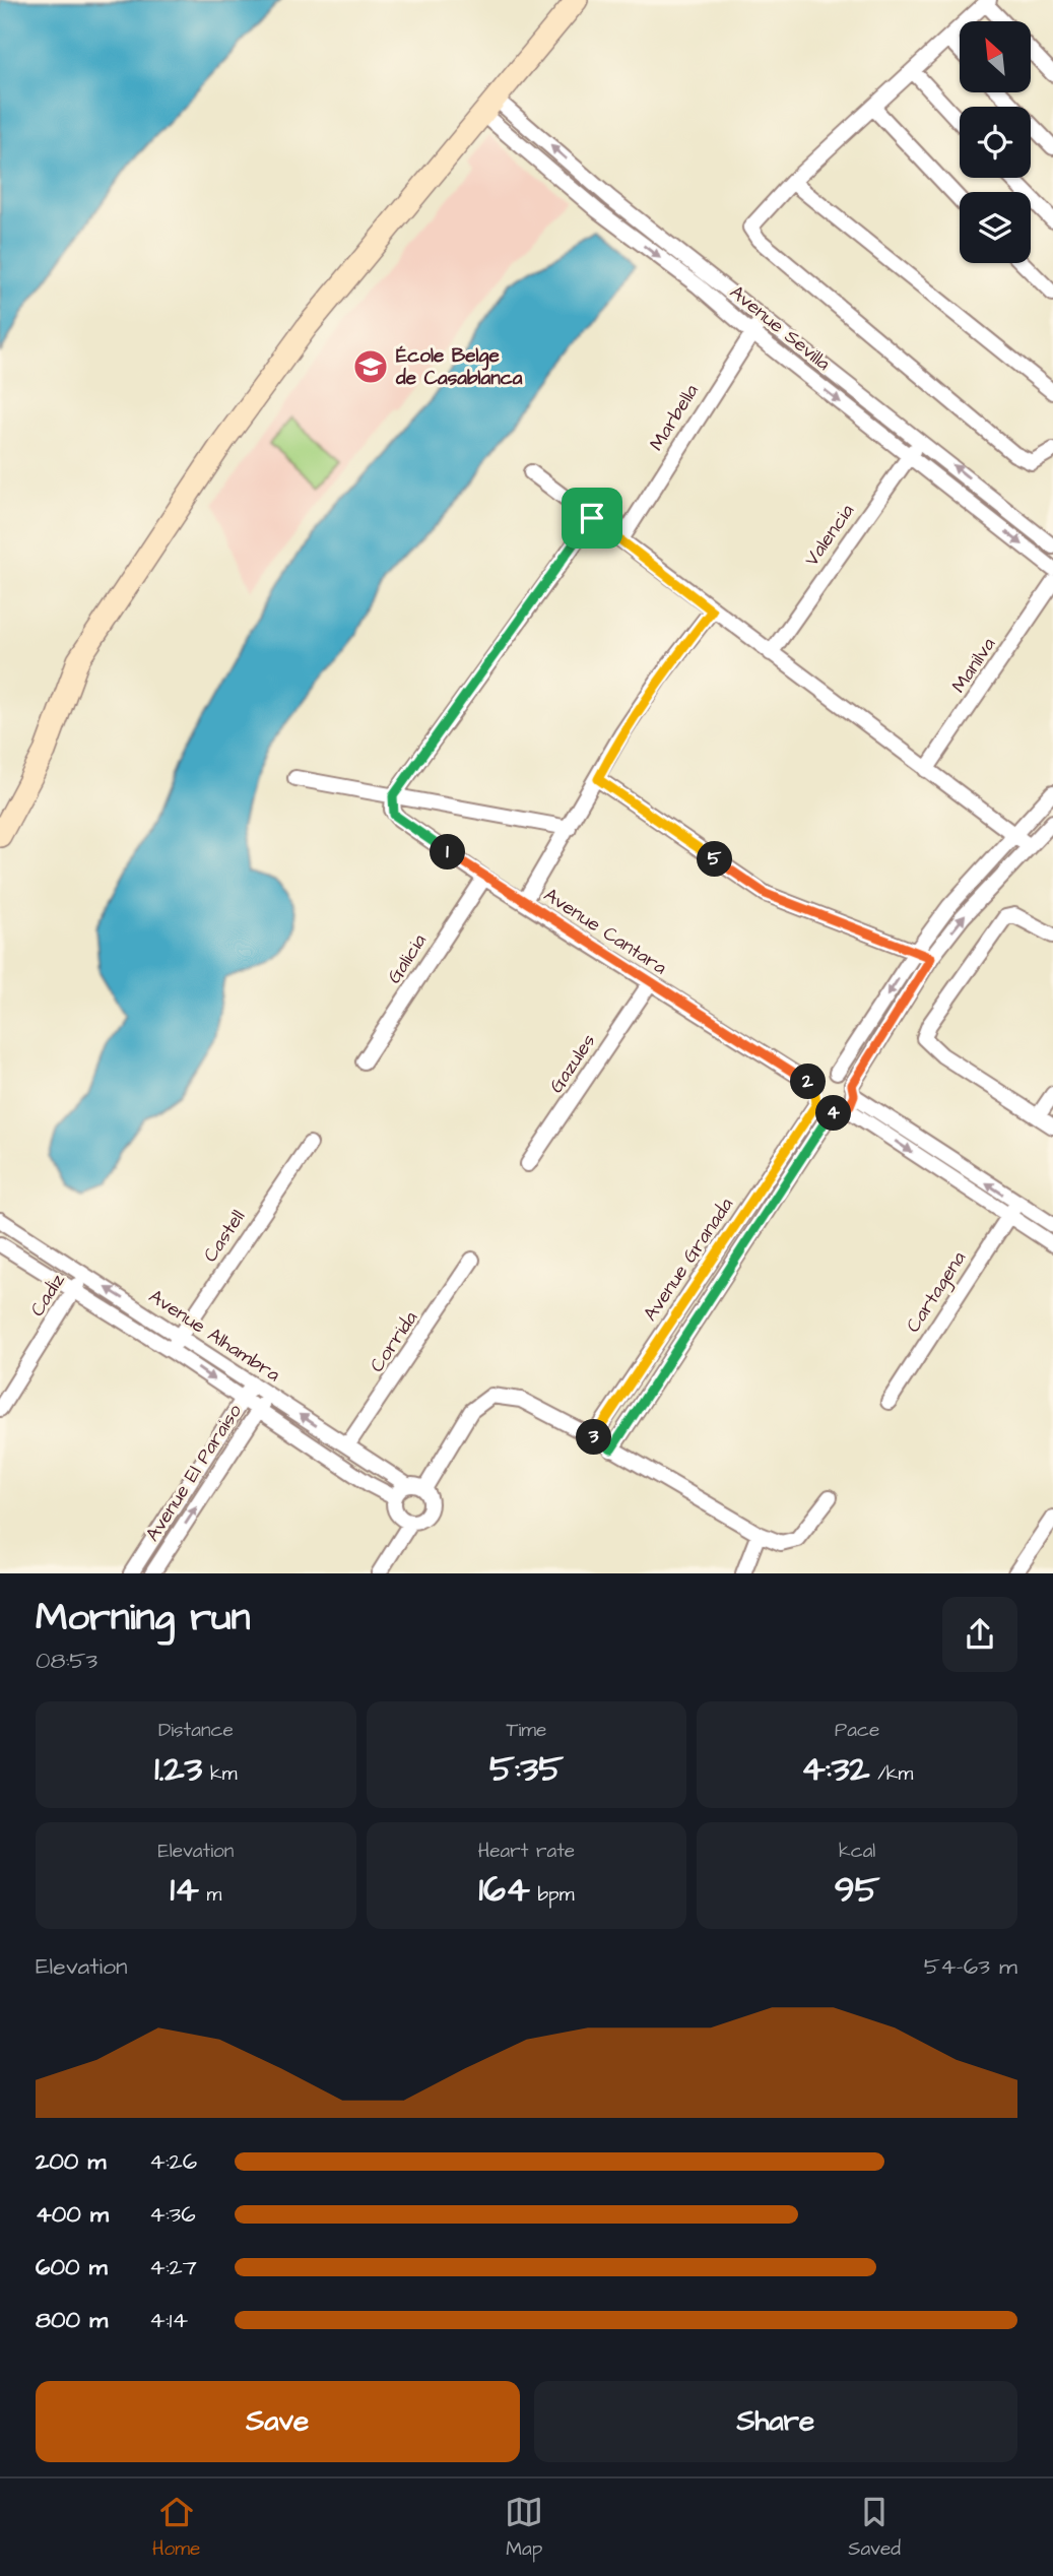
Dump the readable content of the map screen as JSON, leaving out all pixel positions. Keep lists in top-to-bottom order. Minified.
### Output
{"streets":{"street":["Avenue Sevilla","Marbella","Valencia","Manilva","Avenue Cantara","Galicia","Gazules","Castell","Avenue Granada","Cartagena","Cadiz","Avenue Alhambra","Corrida","Avenue El Paraiso"]},"crossings":[["Avenue Sevilla","Marbella"],["Avenue Sevilla","Valencia"],["Avenue Cantara","Galicia"],["Avenue Cantara","Gazules"],["Avenue Cantara","Avenue Granada"],["Castell","Avenue Alhambra"],["Cadiz","Avenue Alhambra"],["Avenue Alhambra","Corrida"],["Avenue Alhambra","Avenue El Paraiso"]],"places":{"school or university":["École Belge de Casablanca"]},"north":"top left","page":{"pins":["1","5","2","4","3"],"heading":["Morning run","08:53"],"stats":[["Distance","1.23 km"],["Time","5:35"],["Pace","4:32 /km"],["Elevation","14 m"],["Heart rate","164 bpm"],["kcal","95"]],"chart":["Elevation","54–63 m"],"list":[{"name":"200 m","note":"4:26"},{"name":"400 m","note":"4:36"},{"name":"600 m","note":"4:27"},{"name":"800 m","note":"4:14"}],"buttons":["Save","Share"],"tabs":["Home","Map","Saved"]}}
